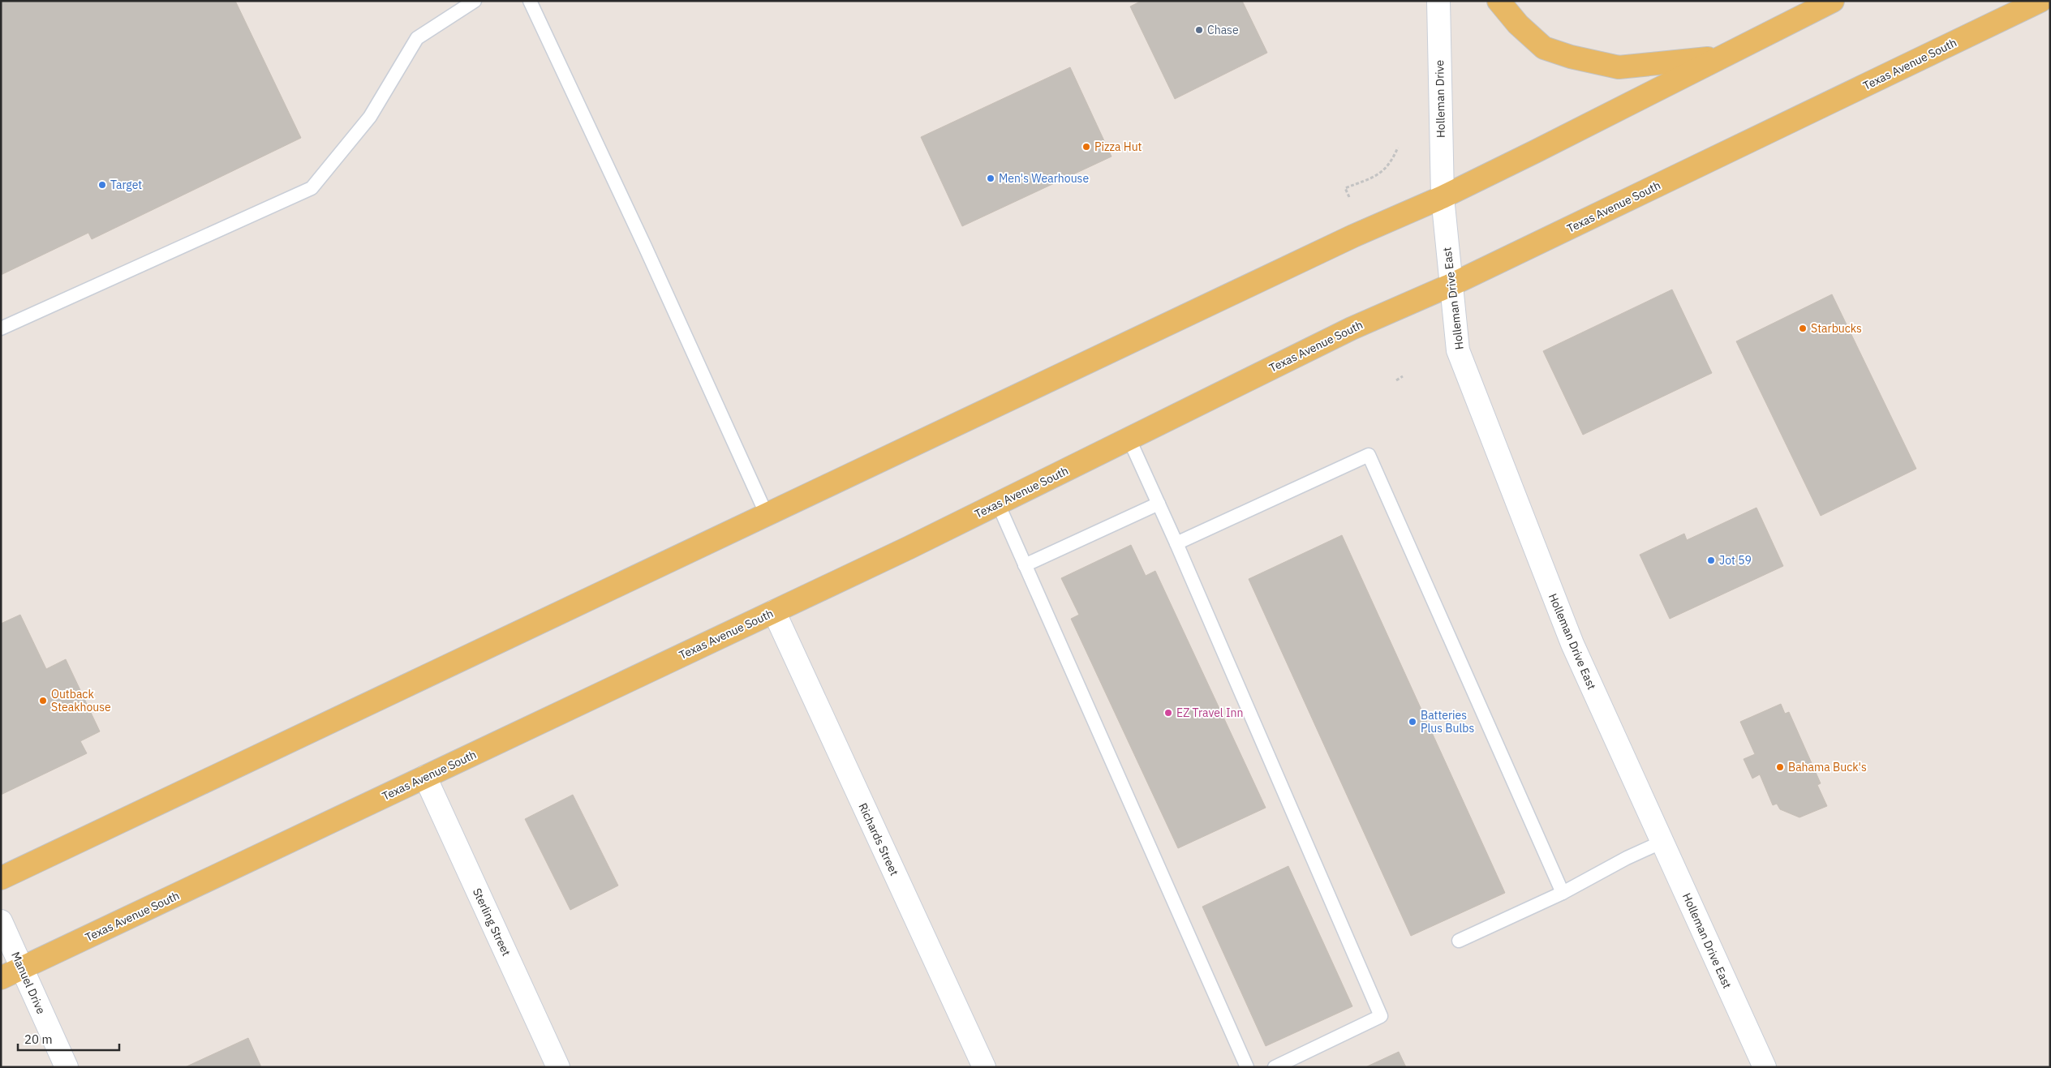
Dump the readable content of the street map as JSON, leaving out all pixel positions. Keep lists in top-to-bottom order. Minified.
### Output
{"streets":{"main road":["Texas Avenue South"],"street":["Holleman Drive","Holleman Drive East","Richards Street","Sterling Street","Manuel Drive"]},"crossings":[["Texas Avenue South","Holleman Drive East"],["Texas Avenue South","Richards Street"],["Texas Avenue South","Sterling Street"],["Texas Avenue South","Manuel Drive"],["Holleman Drive","Holleman Drive East"]],"places":["Chase","Pizza Hut","Men's Wearhouse","Target","Starbucks","Jot 59","Outback Steakhouse","EZ Travel Inn","Batteries Plus Bulbs","Bahama Buck's"],"scale_bar":"20 m"}
